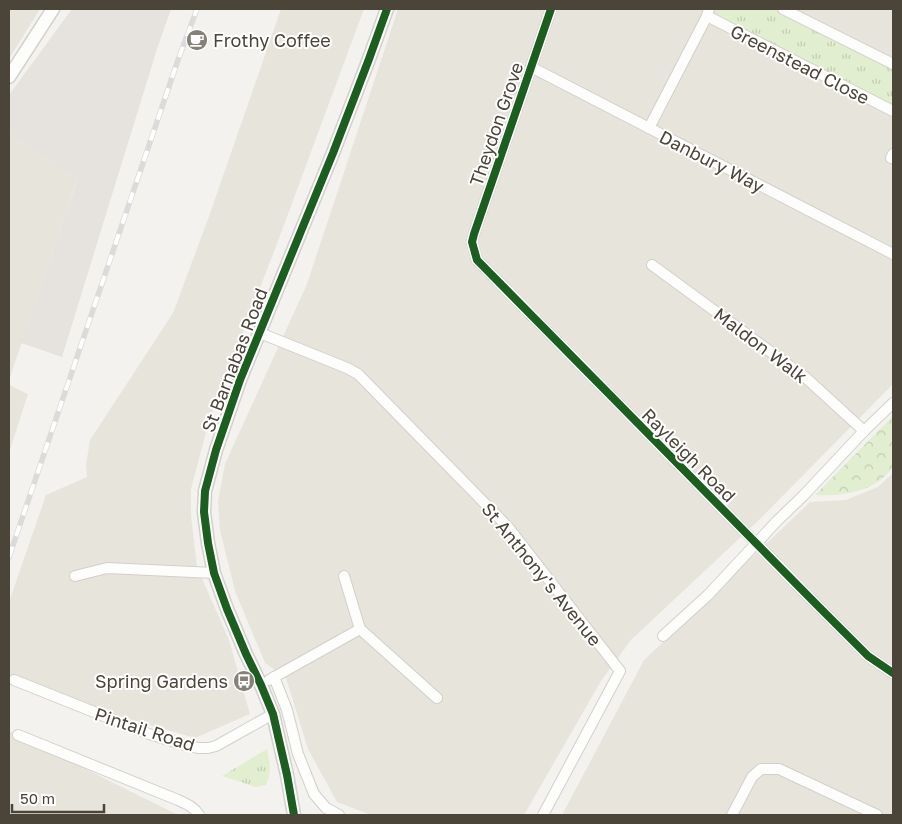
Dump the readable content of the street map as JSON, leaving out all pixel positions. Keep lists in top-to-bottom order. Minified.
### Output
{"streets":{"street":["Greenstead Close","Theydon Grove","Danbury Way","Maldon Walk","St Barnabas Road","Rayleigh Road","St Anthony's Avenue","Pintail Road"]},"crossings":[["Theydon Grove","Danbury Way"],["Theydon Grove","Rayleigh Road"],["St Barnabas Road","St Anthony's Avenue"],["St Barnabas Road","Pintail Road"]],"places":{"cafe":["Frothy Coffee"],"bus stop":["Spring Gardens"]},"scale_bar":"50 m"}
